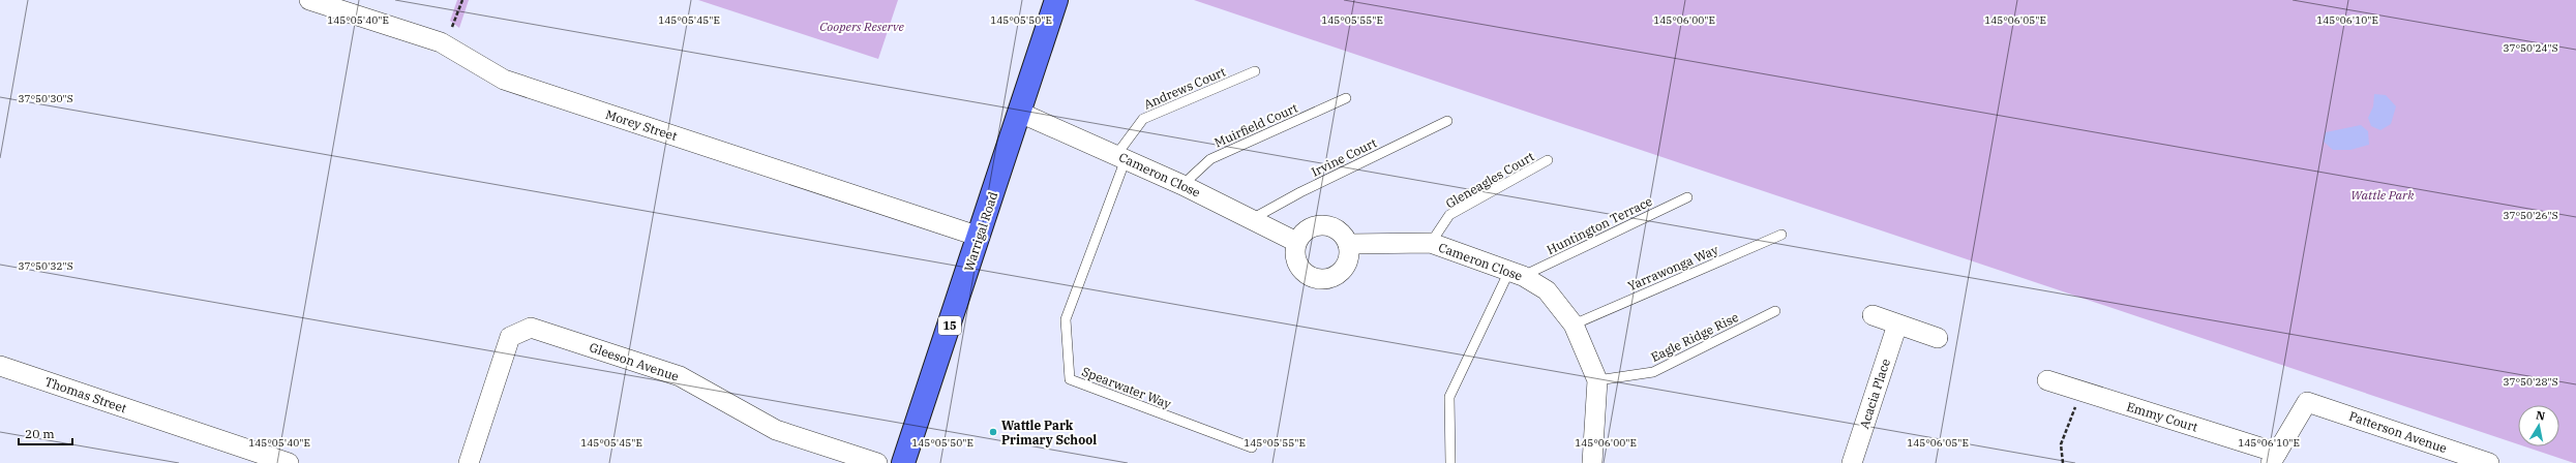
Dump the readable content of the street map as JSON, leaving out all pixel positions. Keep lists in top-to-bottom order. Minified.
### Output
{"streets":{"main road":["Warrigal Road","15"],"street":["Morey Street","Cameron Close","Gleeson Avenue","Acacia Place","Thomas Street","Emmy Court","Patterson Avenue"],"lane":["Andrews Court","Muirfield Court","Irvine Court","Gleneagles Court","Huntington Terrace","Yarrawonga Way","Eagle Ridge Rise","Spearwater Way"]},"crossings":[["Andrews Court","Cameron Close"],["Andrews Court","Spearwater Way"],["Morey Street","Warrigal Road"],["Muirfield Court","Cameron Close"],["Irvine Court","Cameron Close"],["Cameron Close","Gleneagles Court"],["Cameron Close","Huntington Terrace"],["Cameron Close","Warrigal Road"],["Cameron Close","Yarrawonga Way"],["Cameron Close","Eagle Ridge Rise"],["Cameron Close","Spearwater Way"],["Emmy Court","Patterson Avenue"]],"parks":["Coopers Reserve","Wattle Park"],"places":["Wattle Park Primary School"],"scale_bar":"20 m","north":"top","coordinates":["145°05'55\"E","145°06'00\"E","145°06'05\"E","145°05'40\"E","145°05'45\"E","145°05'50\"E","145°06'10\"E","37°50'24\"S","37°50'30\"S","37°50'26\"S","37°50'32\"S","37°50'28\"S"]}
